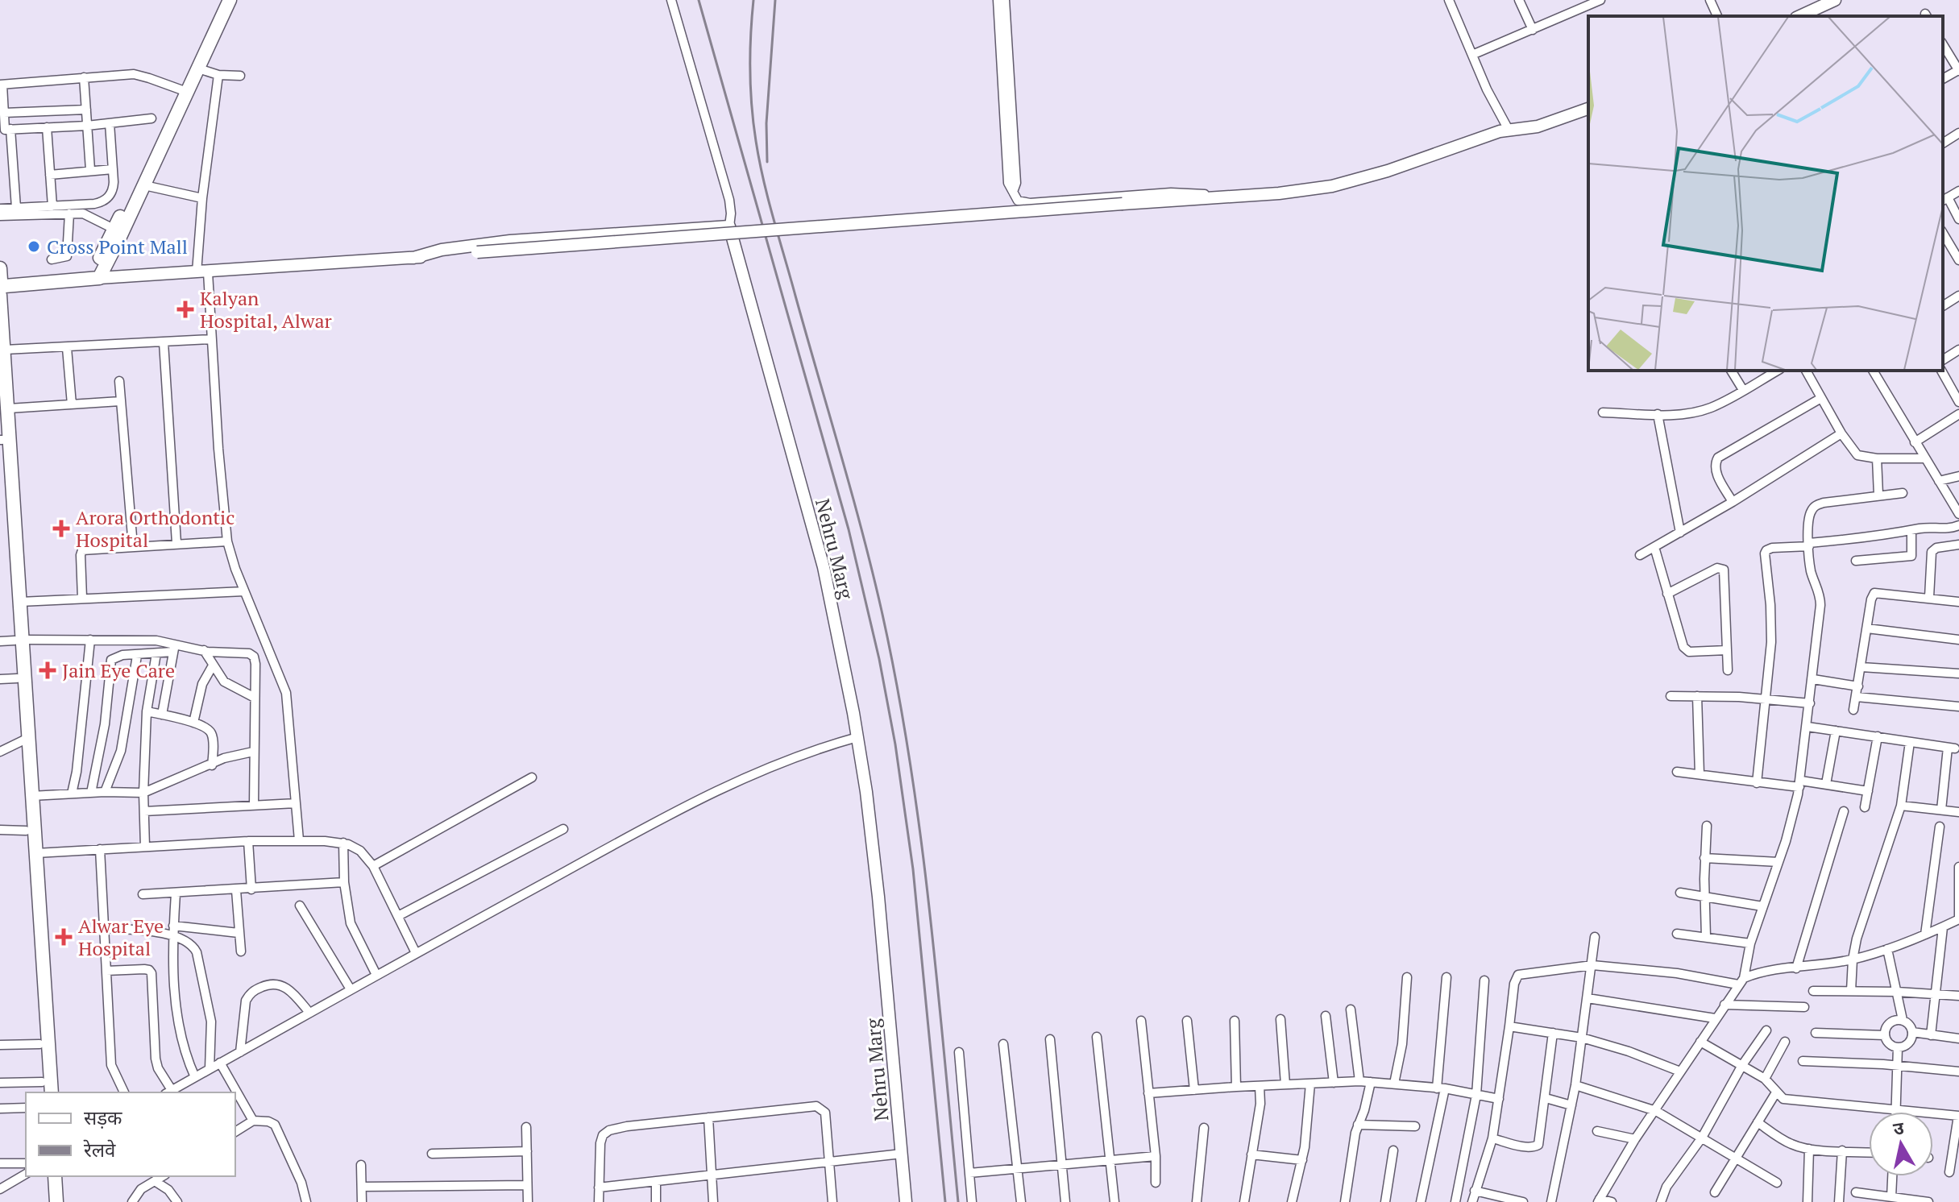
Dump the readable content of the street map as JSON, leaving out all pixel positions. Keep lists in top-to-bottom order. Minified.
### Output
{"streets":{"street":["Nehru Marg"]},"places":{"other":["Cross Point Mall"],"health":["Kalyan Hospital, Alwar","Arora Orthodontic Hospital","Jain Eye Care","Alwar Eye Hospital"]},"legend":["सड़क","रेलवे"],"north":"top"}
